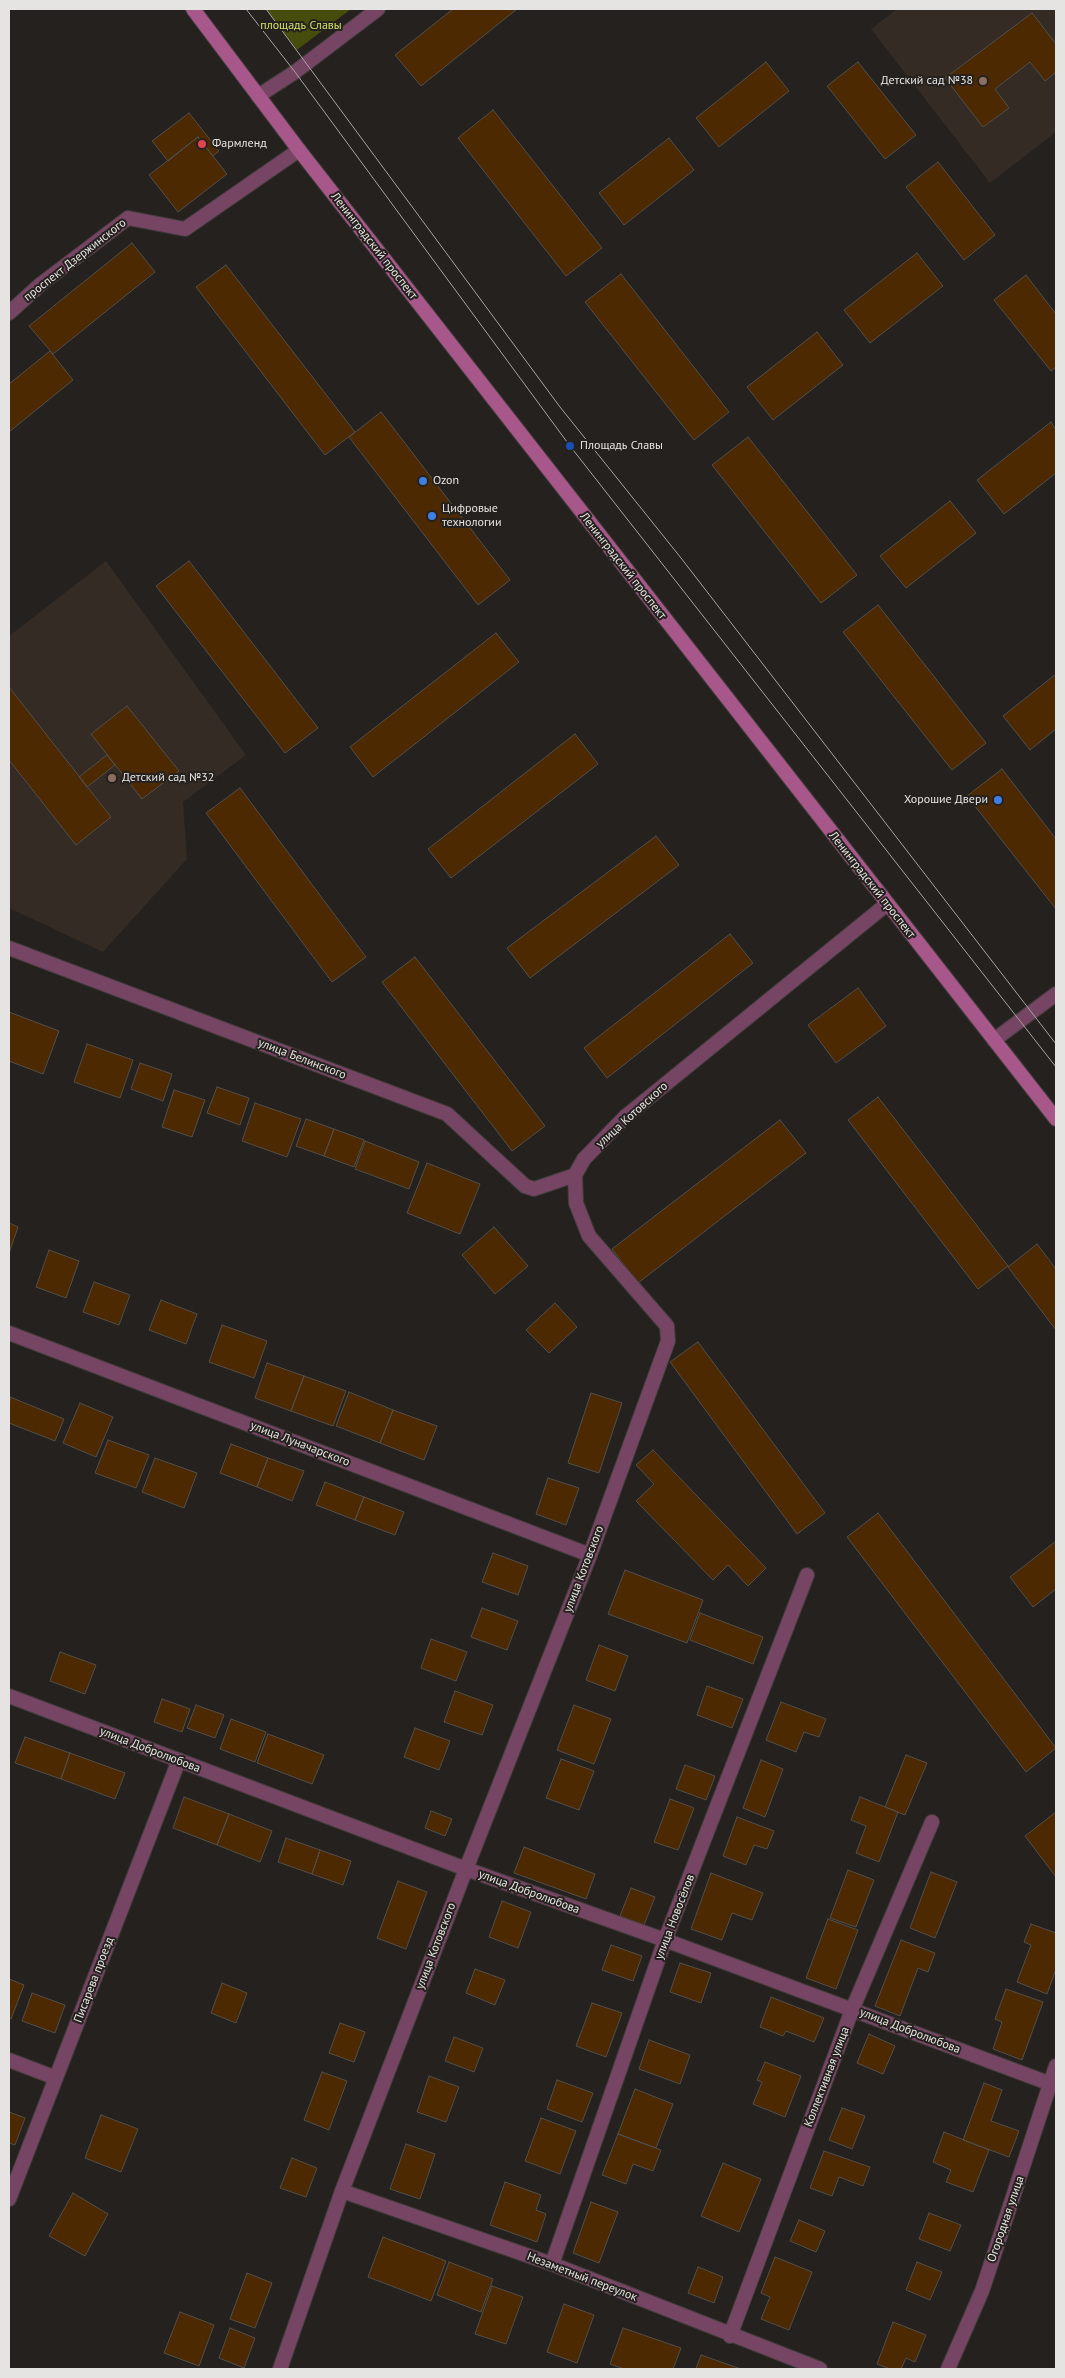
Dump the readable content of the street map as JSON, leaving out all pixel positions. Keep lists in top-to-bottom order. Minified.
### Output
{"streets":{"main road":["Ленинградский проспект"],"street":["проспект Дзержинского","улица Белинского","улица Котовского","улица Луначарского","улица Добролюбова","улица Новосёлов","Писарева проезд","Коллективная улица","Огородная улица","Незаметный переулок"]},"crossings":[["Ленинградский проспект","проспект Дзержинского"],["Ленинградский проспект","улица Котовского"],["улица Белинского","улица Котовского"],["улица Котовского","улица Луначарского"],["улица Котовского","улица Добролюбова"],["улица Котовского","Незаметный переулок"],["улица Добролюбова","улица Новосёлов"],["улица Добролюбова","Писарева проезд"],["улица Добролюбова","Коллективная улица"],["улица Добролюбова","Огородная улица"],["улица Новосёлов","Незаметный переулок"],["Коллективная улица","Незаметный переулок"]],"parks":["площадь Славы"],"places":["Детский сад №38","Фармленд","Площадь Славы","Ozon","Цифровые технологии","Детский сад №32","Хорошие Двери"]}
